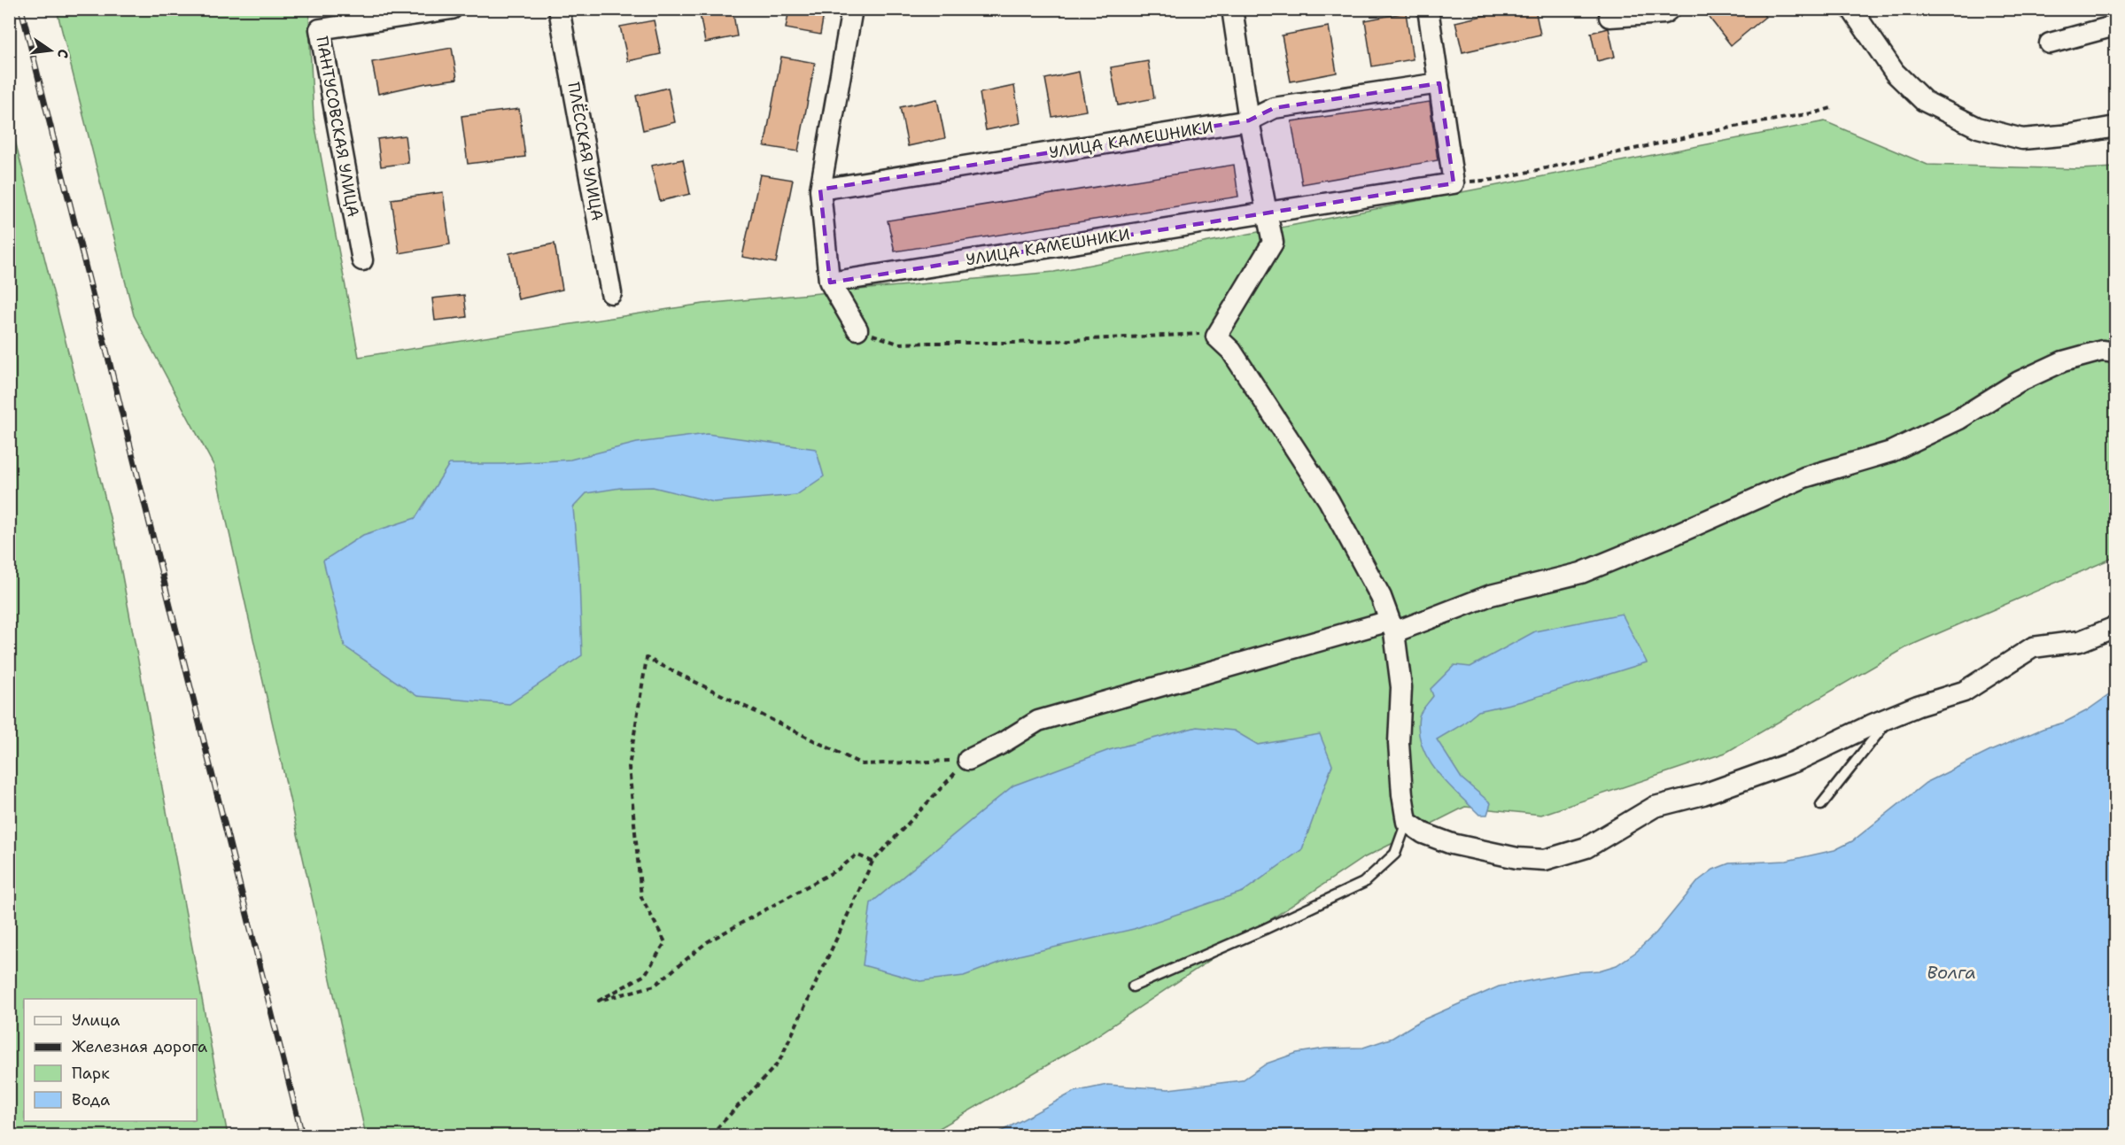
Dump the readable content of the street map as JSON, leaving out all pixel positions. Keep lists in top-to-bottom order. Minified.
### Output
{"streets":{"street":["ПАНТУСОВСКАЯ УЛИЦА","УЛИЦА КАМЕШНИКИ","ПЛЁССКАЯ УЛИЦА"]},"water":["Волга"],"legend":["Улица","Железная дорога","Парк","Вода"],"north":"right"}
